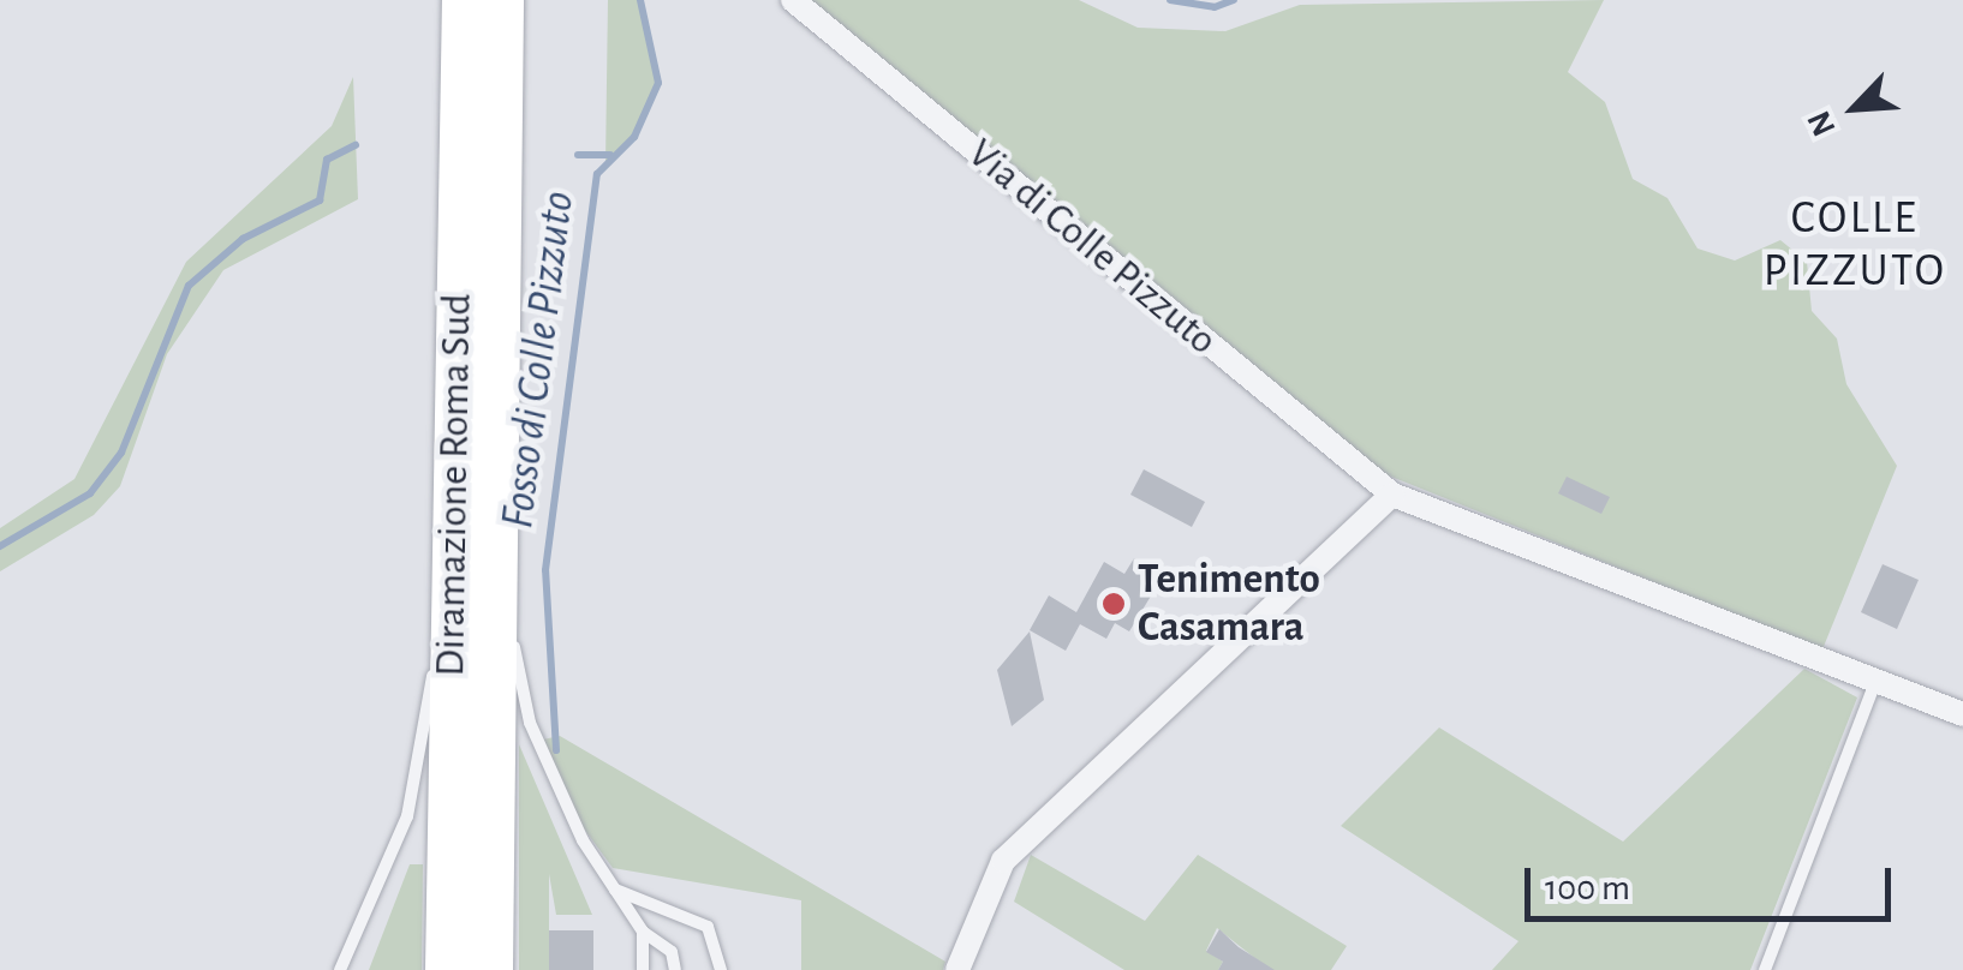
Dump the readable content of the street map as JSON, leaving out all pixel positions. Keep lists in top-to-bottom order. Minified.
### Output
{"streets":{"highway":["Diramazione Roma Sud"],"street":["Via di Colle Pizzuto"]},"districts":["COLLE PIZZUTO"],"water":["Fosso di Colle Pizzuto"],"places":["Tenimento Casamara"],"scale_bar":"100 m","north":"bottom left"}
